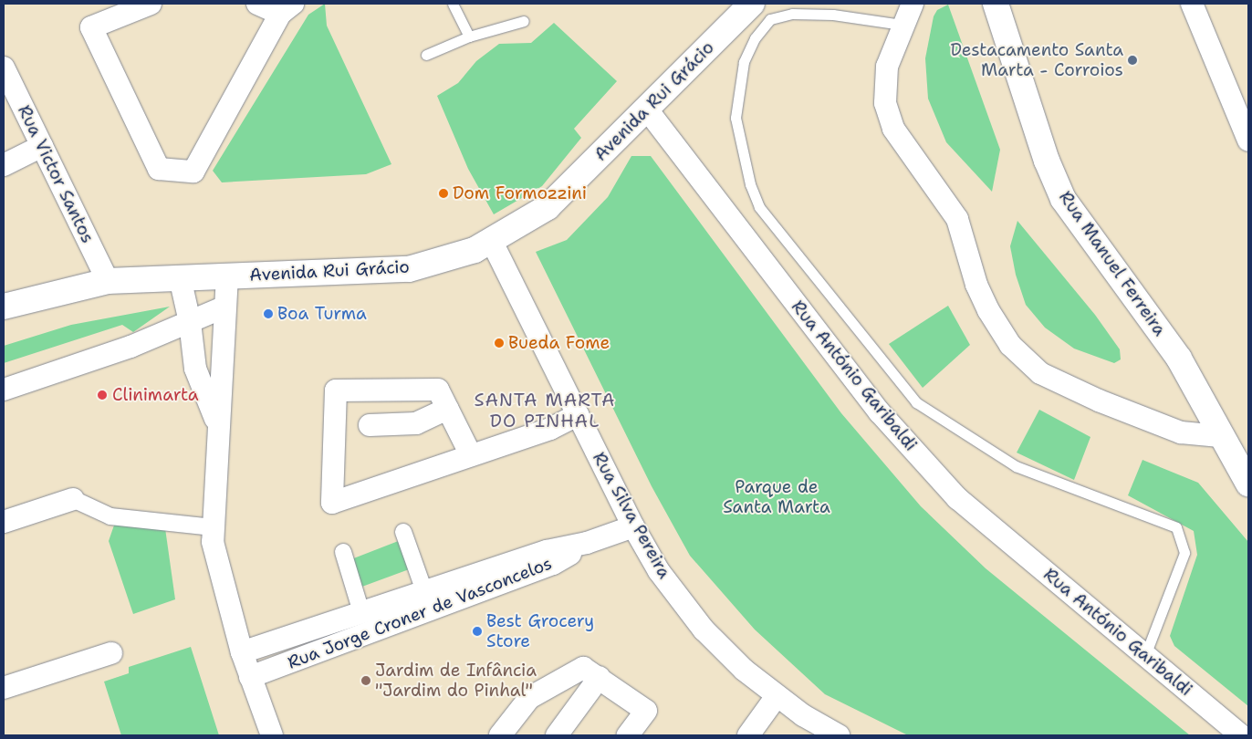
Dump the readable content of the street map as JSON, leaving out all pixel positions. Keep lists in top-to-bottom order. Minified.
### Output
{"streets":{"street":["Avenida Rui Grácio","Rua Victor Santos","Rua Manuel Ferreira","Rua António Garibaldi","Rua Silva Pereira","Rua Jorge Croner de Vasconcelos"]},"crossings":[["Avenida Rui Grácio","Rua Victor Santos"],["Avenida Rui Grácio","Rua António Garibaldi"],["Avenida Rui Grácio","Rua Silva Pereira"],["Rua Silva Pereira","Rua Jorge Croner de Vasconcelos"]],"districts":["SANTA MARTA DO PINHAL"],"parks":["Parque de Santa Marta"],"places":["Destacamento Santa Marta - Corroios","Dom Formozzini","Boa Turma","Bueda Fome","Clinimarta","Best Grocery Store","Jardim de Infância \"Jardim do Pinhal\""]}
